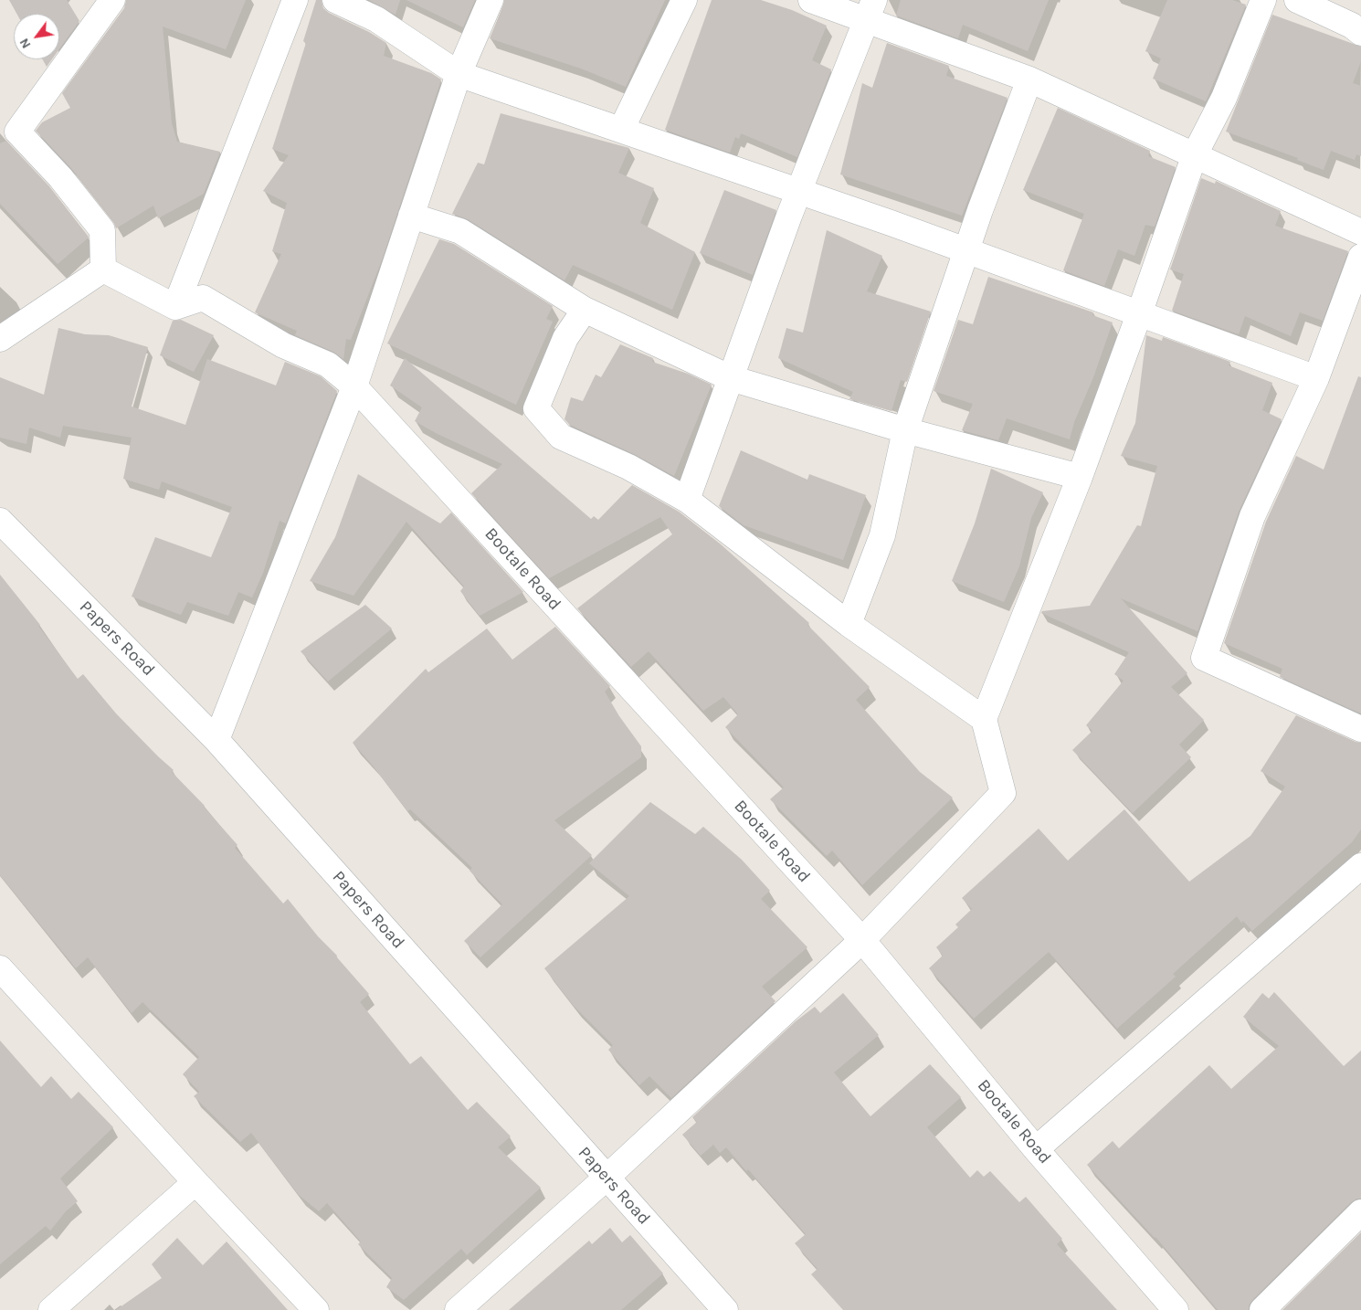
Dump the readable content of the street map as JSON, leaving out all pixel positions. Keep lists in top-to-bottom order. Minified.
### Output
{"streets":{"street":["Bootale Road","Papers Road"]},"north":"bottom left"}
